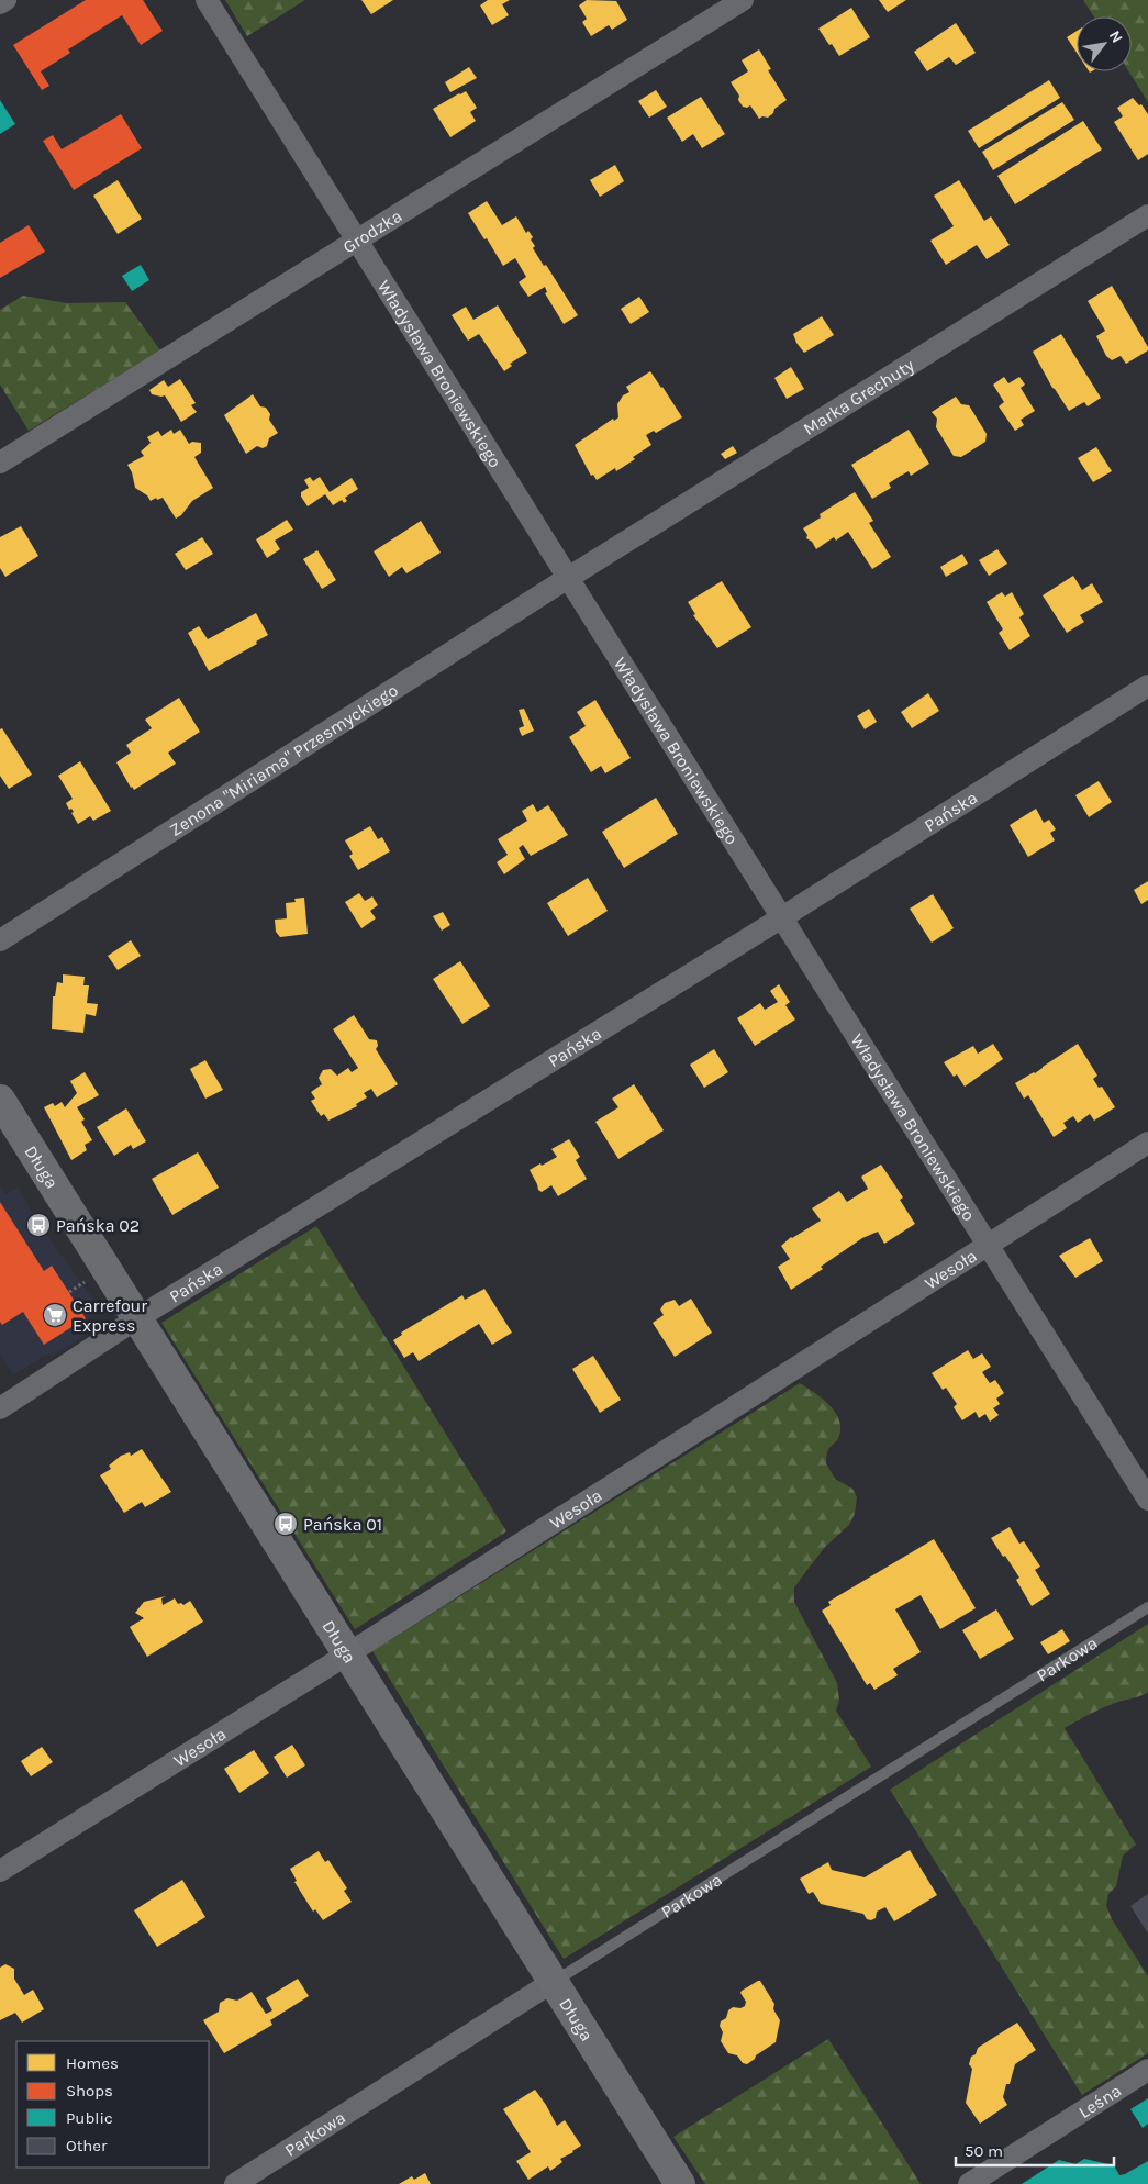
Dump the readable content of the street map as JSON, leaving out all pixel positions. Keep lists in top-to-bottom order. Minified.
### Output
{"streets":{"street":["Grodzka","Władysława Broniewskiego","Marka Grechuty","Zenona \"Miriama\" Przesmyckiego","Pańska","Długa","Wesoła","Parkowa","Leśna"]},"crossings":[["Grodzka","Władysława Broniewskiego"],["Władysława Broniewskiego","Marka Grechuty"],["Władysława Broniewskiego","Zenona \"Miriama\" Przesmyckiego"],["Władysława Broniewskiego","Pańska"],["Władysława Broniewskiego","Wesoła"],["Marka Grechuty","Zenona \"Miriama\" Przesmyckiego"],["Pańska","Długa"],["Długa","Wesoła"],["Długa","Parkowa"]],"places":{"bus stop":["Pańska 02","Pańska 01"],"supermarket":["Carrefour Express"]},"legend":["Homes","Shops","Public","Other"],"scale_bar":"50 m","north":"top right"}
